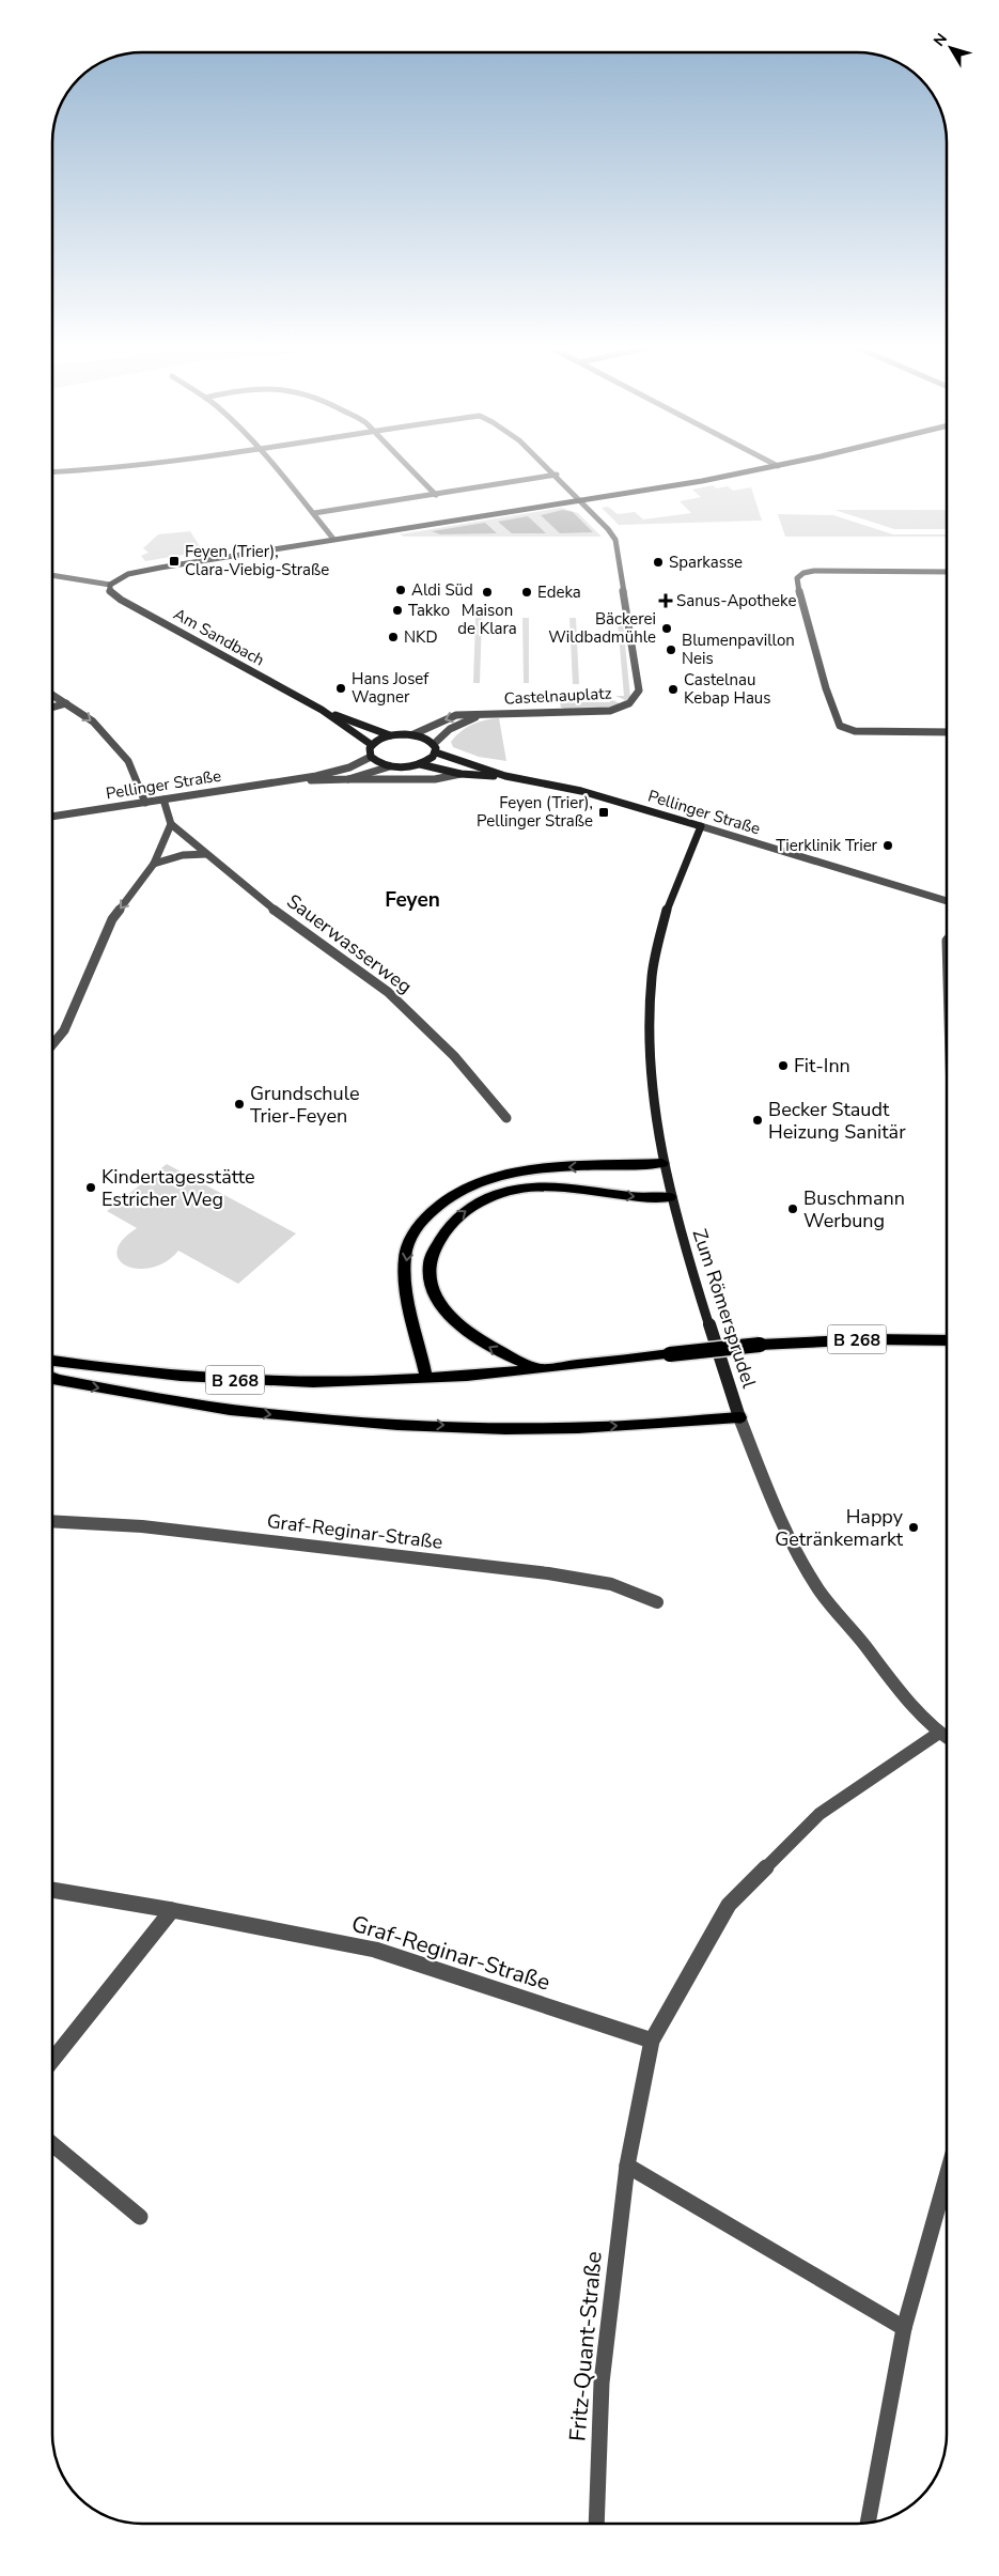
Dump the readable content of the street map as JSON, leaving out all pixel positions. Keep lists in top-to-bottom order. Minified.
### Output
{"streets":{"main road":["B 268"],"street":["Am Sandbach","Castelnauplatz","Pellinger Straße","Sauerwasserweg","Zum Römersprudel","Graf-Reginar-Straße","Fritz-Quant-Straße"]},"crossings":[["Castelnauplatz","Pellinger Straße"],["Pellinger Straße","Zum Römersprudel"],["Zum Römersprudel","Fritz-Quant-Straße"],["Graf-Reginar-Straße","Fritz-Quant-Straße"]],"districts":["Feyen"],"places":{"transit":["Feyen (Trier), Clara-Viebig-Straße","Feyen (Trier), Pellinger Straße"],"other":["Sparkasse","Aldi Süd","Maison de Klara","Edeka","Takko","Bäckerei Wildbadmühle","NKD","Blumenpavillon Neis","Hans Josef Wagner","Castelnau Kebap Haus","Tierklinik Trier","Fit-Inn","Grundschule Trier-Feyen","Becker Staudt Heizung Sanitär","Kindertagesstätte Estricher Weg","Buschmann Werbung","Happy Getränkemarkt"],"health":["Sanus-Apotheke"]},"north":"top left"}
